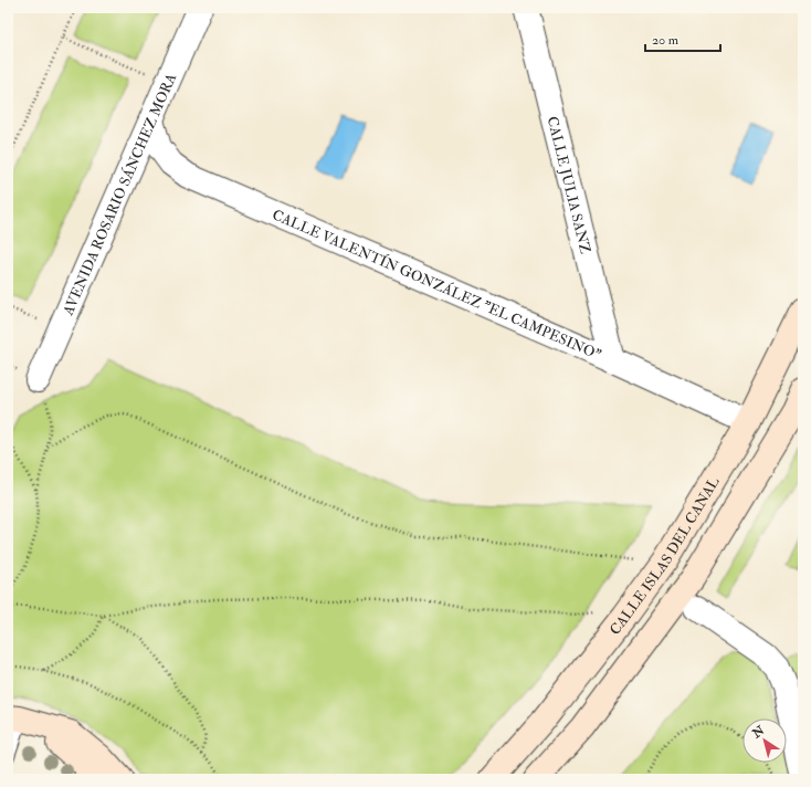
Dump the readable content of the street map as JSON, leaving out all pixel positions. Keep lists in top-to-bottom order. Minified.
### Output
{"streets":{"street":["CALLE JULIA SANZ","AVENIDA ROSARIO SÁNCHEZ MORA","CALLE VALENTÍN GONZÁLEZ \"EL CAMPESINO\"","CALLE ISLAS DEL CANAL"]},"crossings":[["CALLE JULIA SANZ","CALLE VALENTÍN GONZÁLEZ \"EL CAMPESINO\""],["AVENIDA ROSARIO SÁNCHEZ MORA","CALLE VALENTÍN GONZÁLEZ \"EL CAMPESINO\""],["CALLE VALENTÍN GONZÁLEZ \"EL CAMPESINO\"","CALLE ISLAS DEL CANAL"]],"scale_bar":"20 m","north":"top left"}
